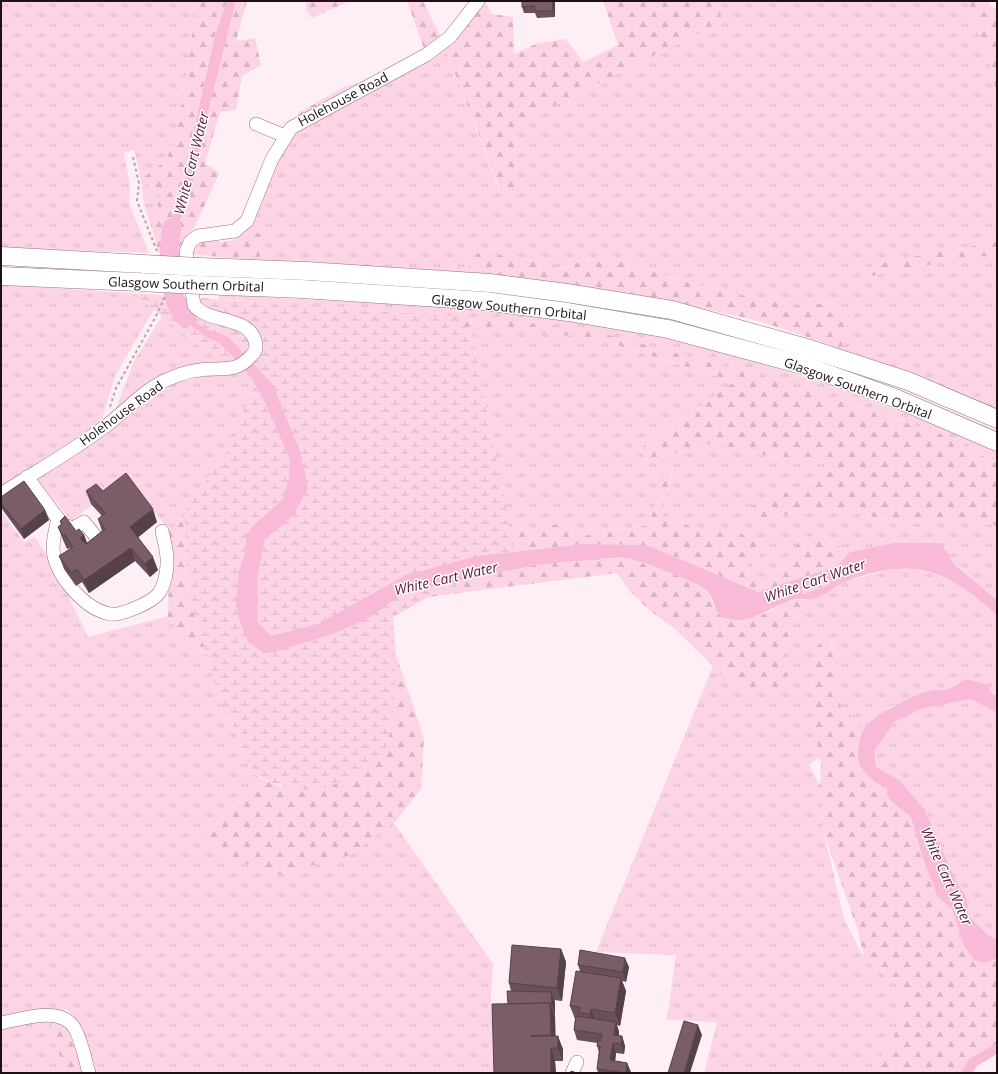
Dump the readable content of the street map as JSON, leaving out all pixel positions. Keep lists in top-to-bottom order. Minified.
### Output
{"streets":{"highway":["Glasgow Southern Orbital"],"street":["Holehouse Road"]},"water":["White Cart Water"]}
